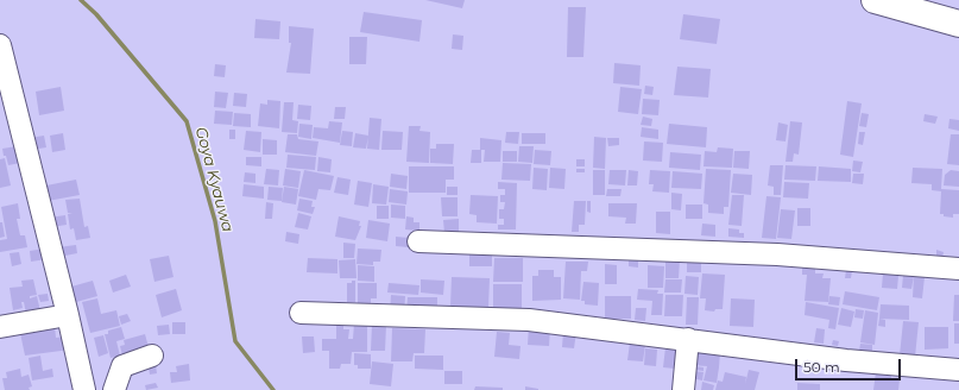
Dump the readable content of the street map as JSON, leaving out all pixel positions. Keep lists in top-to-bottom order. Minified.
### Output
{"water":["Goya Kyauwa"],"scale_bar":"50 m"}
